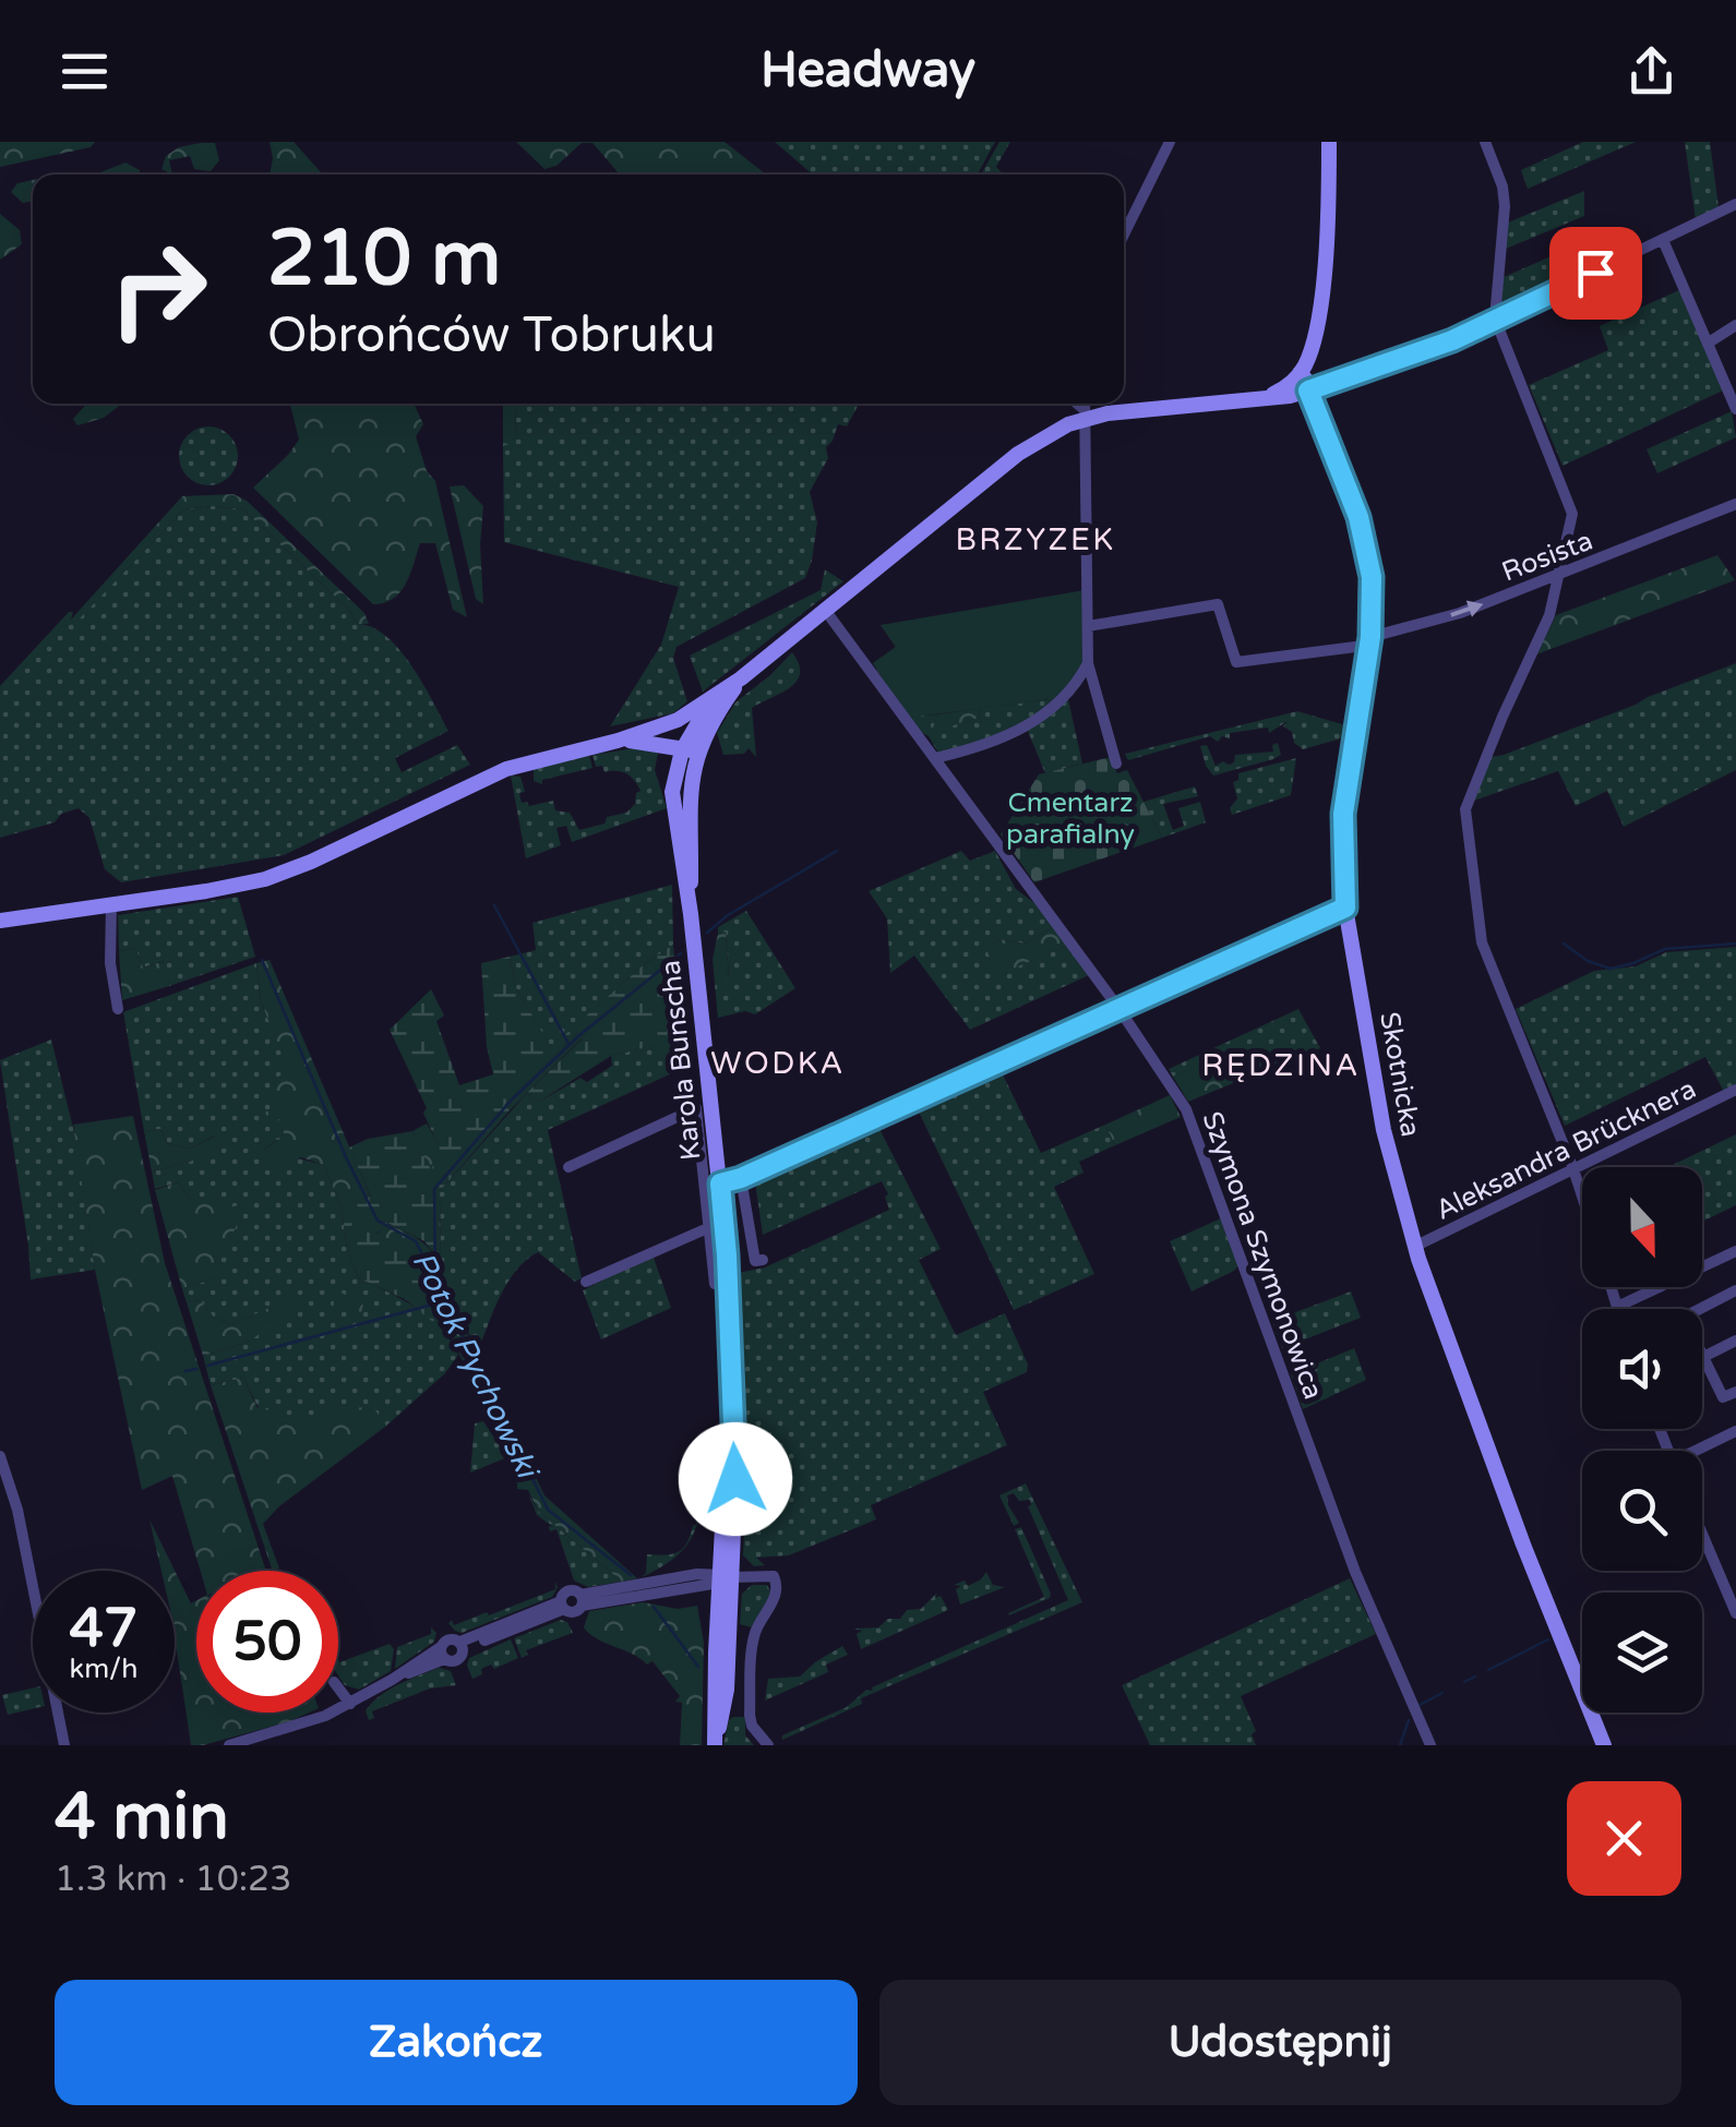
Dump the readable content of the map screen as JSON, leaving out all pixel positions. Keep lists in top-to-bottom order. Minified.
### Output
{"streets":{"street":["Rosista","Karola Bunscha","Skotnicka","Aleksandra Brücknera","Szymona Szymonowica"]},"crossings":[["Rosista","Skotnicka"],["Skotnicka","Aleksandra Brücknera"]],"districts":["BRZYZEK","WODKA","RĘDZINA"],"water":["Potok Pychowski"],"parks":["Cmentarz parafialny"],"north":"bottom","page":{"header":"Headway","turn":["210 m","Obrońców Tobruku"],"speed":"47 km/h","limit":"50","heading":["4 min","1.3 km · 10:23"],"buttons":["Zakończ","Udostępnij"]}}
